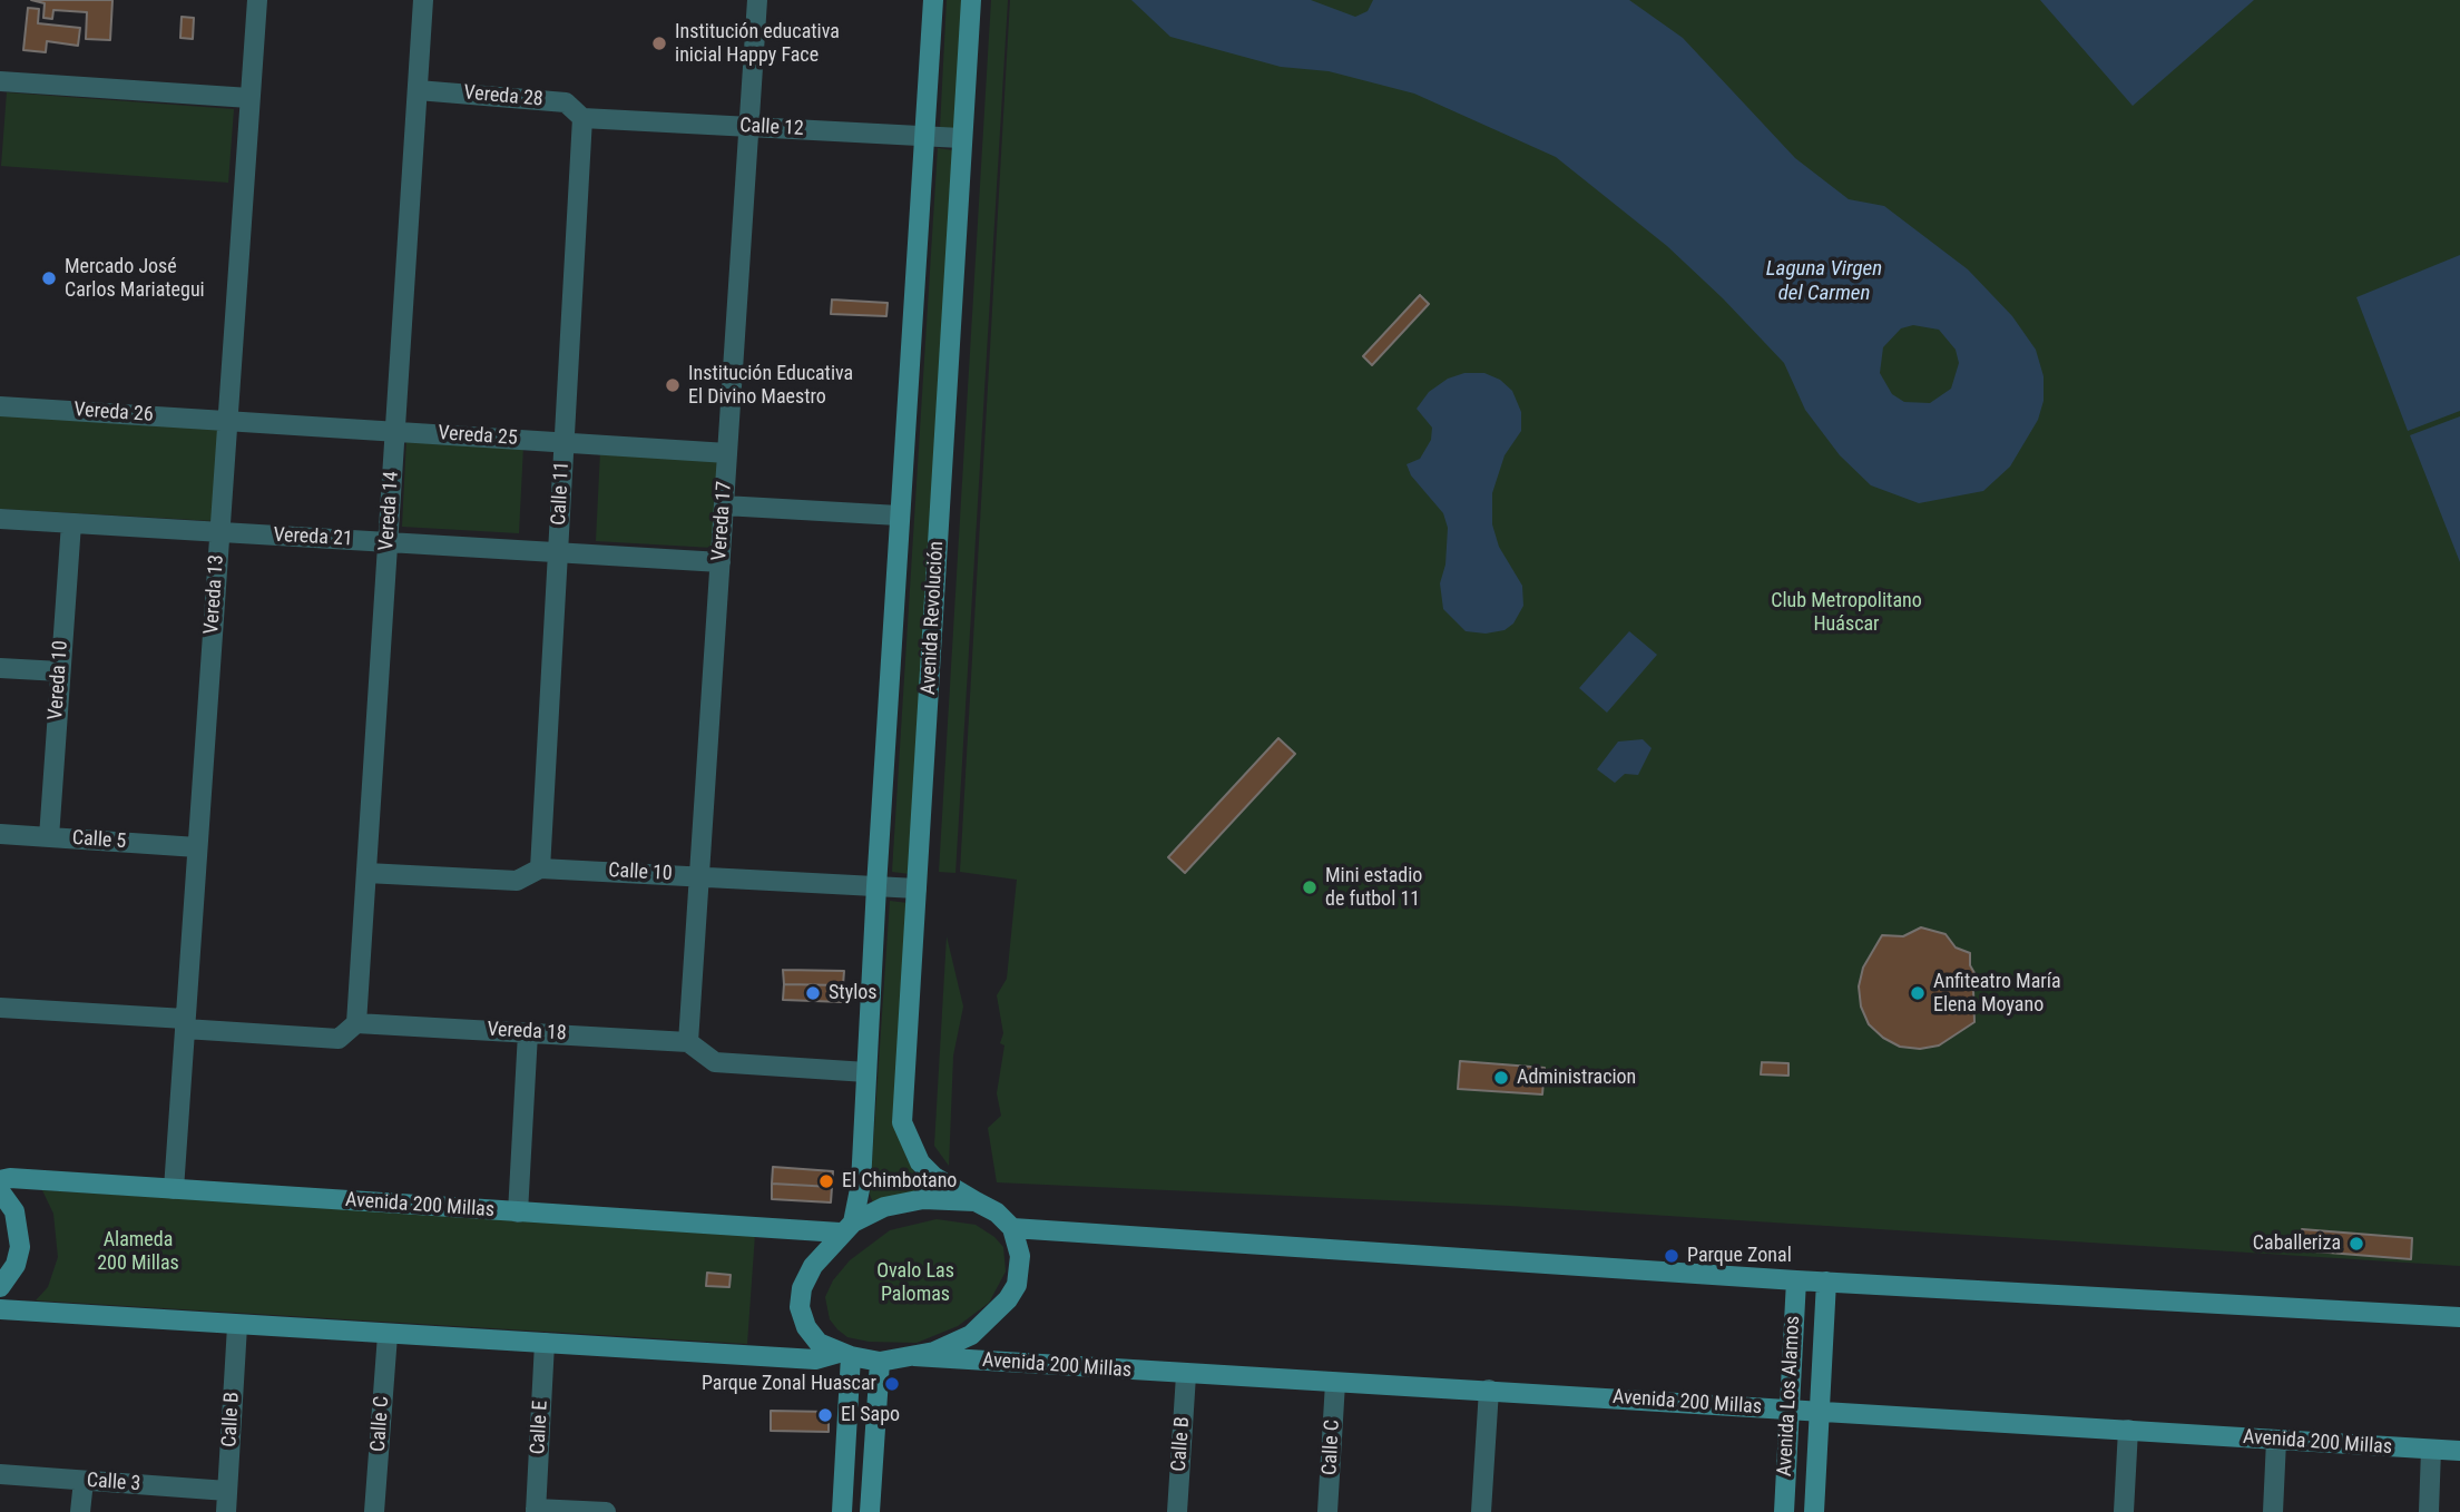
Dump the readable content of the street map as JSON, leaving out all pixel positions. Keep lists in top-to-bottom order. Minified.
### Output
{"streets":{"main road":["Avenida Revolución","Avenida 200 Millas","Avenida Los Alamos"],"street":["Vereda 28","Calle 12","Vereda 26","Vereda 25","Calle 11","Vereda 14","Vereda 17","Vereda 21","Vereda 13","Vereda 10","Calle 5","Calle 10","Vereda 18","Calle B","Calle C","Calle E","Calle 3"]},"crossings":[["Vereda 28","Calle 12"],["Vereda 28","Calle 11"],["Vereda 28","Vereda 14"],["Calle 12","Calle 11"],["Calle 12","Vereda 17"],["Calle 12","Avenida Revolución"],["Vereda 26","Vereda 25"],["Vereda 26","Vereda 13"],["Vereda 25","Calle 11"],["Vereda 25","Vereda 14"],["Vereda 25","Vereda 17"],["Vereda 25","Vereda 13"],["Calle 11","Vereda 21"],["Calle 11","Calle 10"],["Vereda 14","Vereda 21"],["Vereda 14","Calle 10"],["Vereda 14","Vereda 18"],["Vereda 17","Vereda 21"],["Vereda 17","Calle 10"],["Vereda 17","Vereda 18"],["Vereda 21","Vereda 13"],["Vereda 21","Vereda 10"],["Vereda 13","Calle 5"],["Vereda 13","Vereda 18"],["Vereda 13","Avenida 200 Millas"],["Avenida Revolución","Calle 10"],["Avenida Revolución","Vereda 18"],["Avenida Revolución","Avenida 200 Millas"],["Vereda 10","Calle 5"],["Avenida 200 Millas","Avenida Los Alamos"],["Avenida 200 Millas","Calle B"],["Avenida 200 Millas","Calle C"],["Calle B","Calle 3"]],"water":["Laguna Virgen del Carmen"],"parks":["Club Metropolitano Huáscar","Alameda 200 Millas","Ovalo Las Palomas"],"places":["Institución educativa inicial Happy Face","Mercado José Carlos Mariategui","Institución Educativa El Divino Maestro","Mini estadio de futbol 11","Stylos","Anfiteatro María Elena Moyano","Administracion","El Chimbotano","Caballeriza","Parque Zonal","Parque Zonal Huascar","El Sapo"]}
